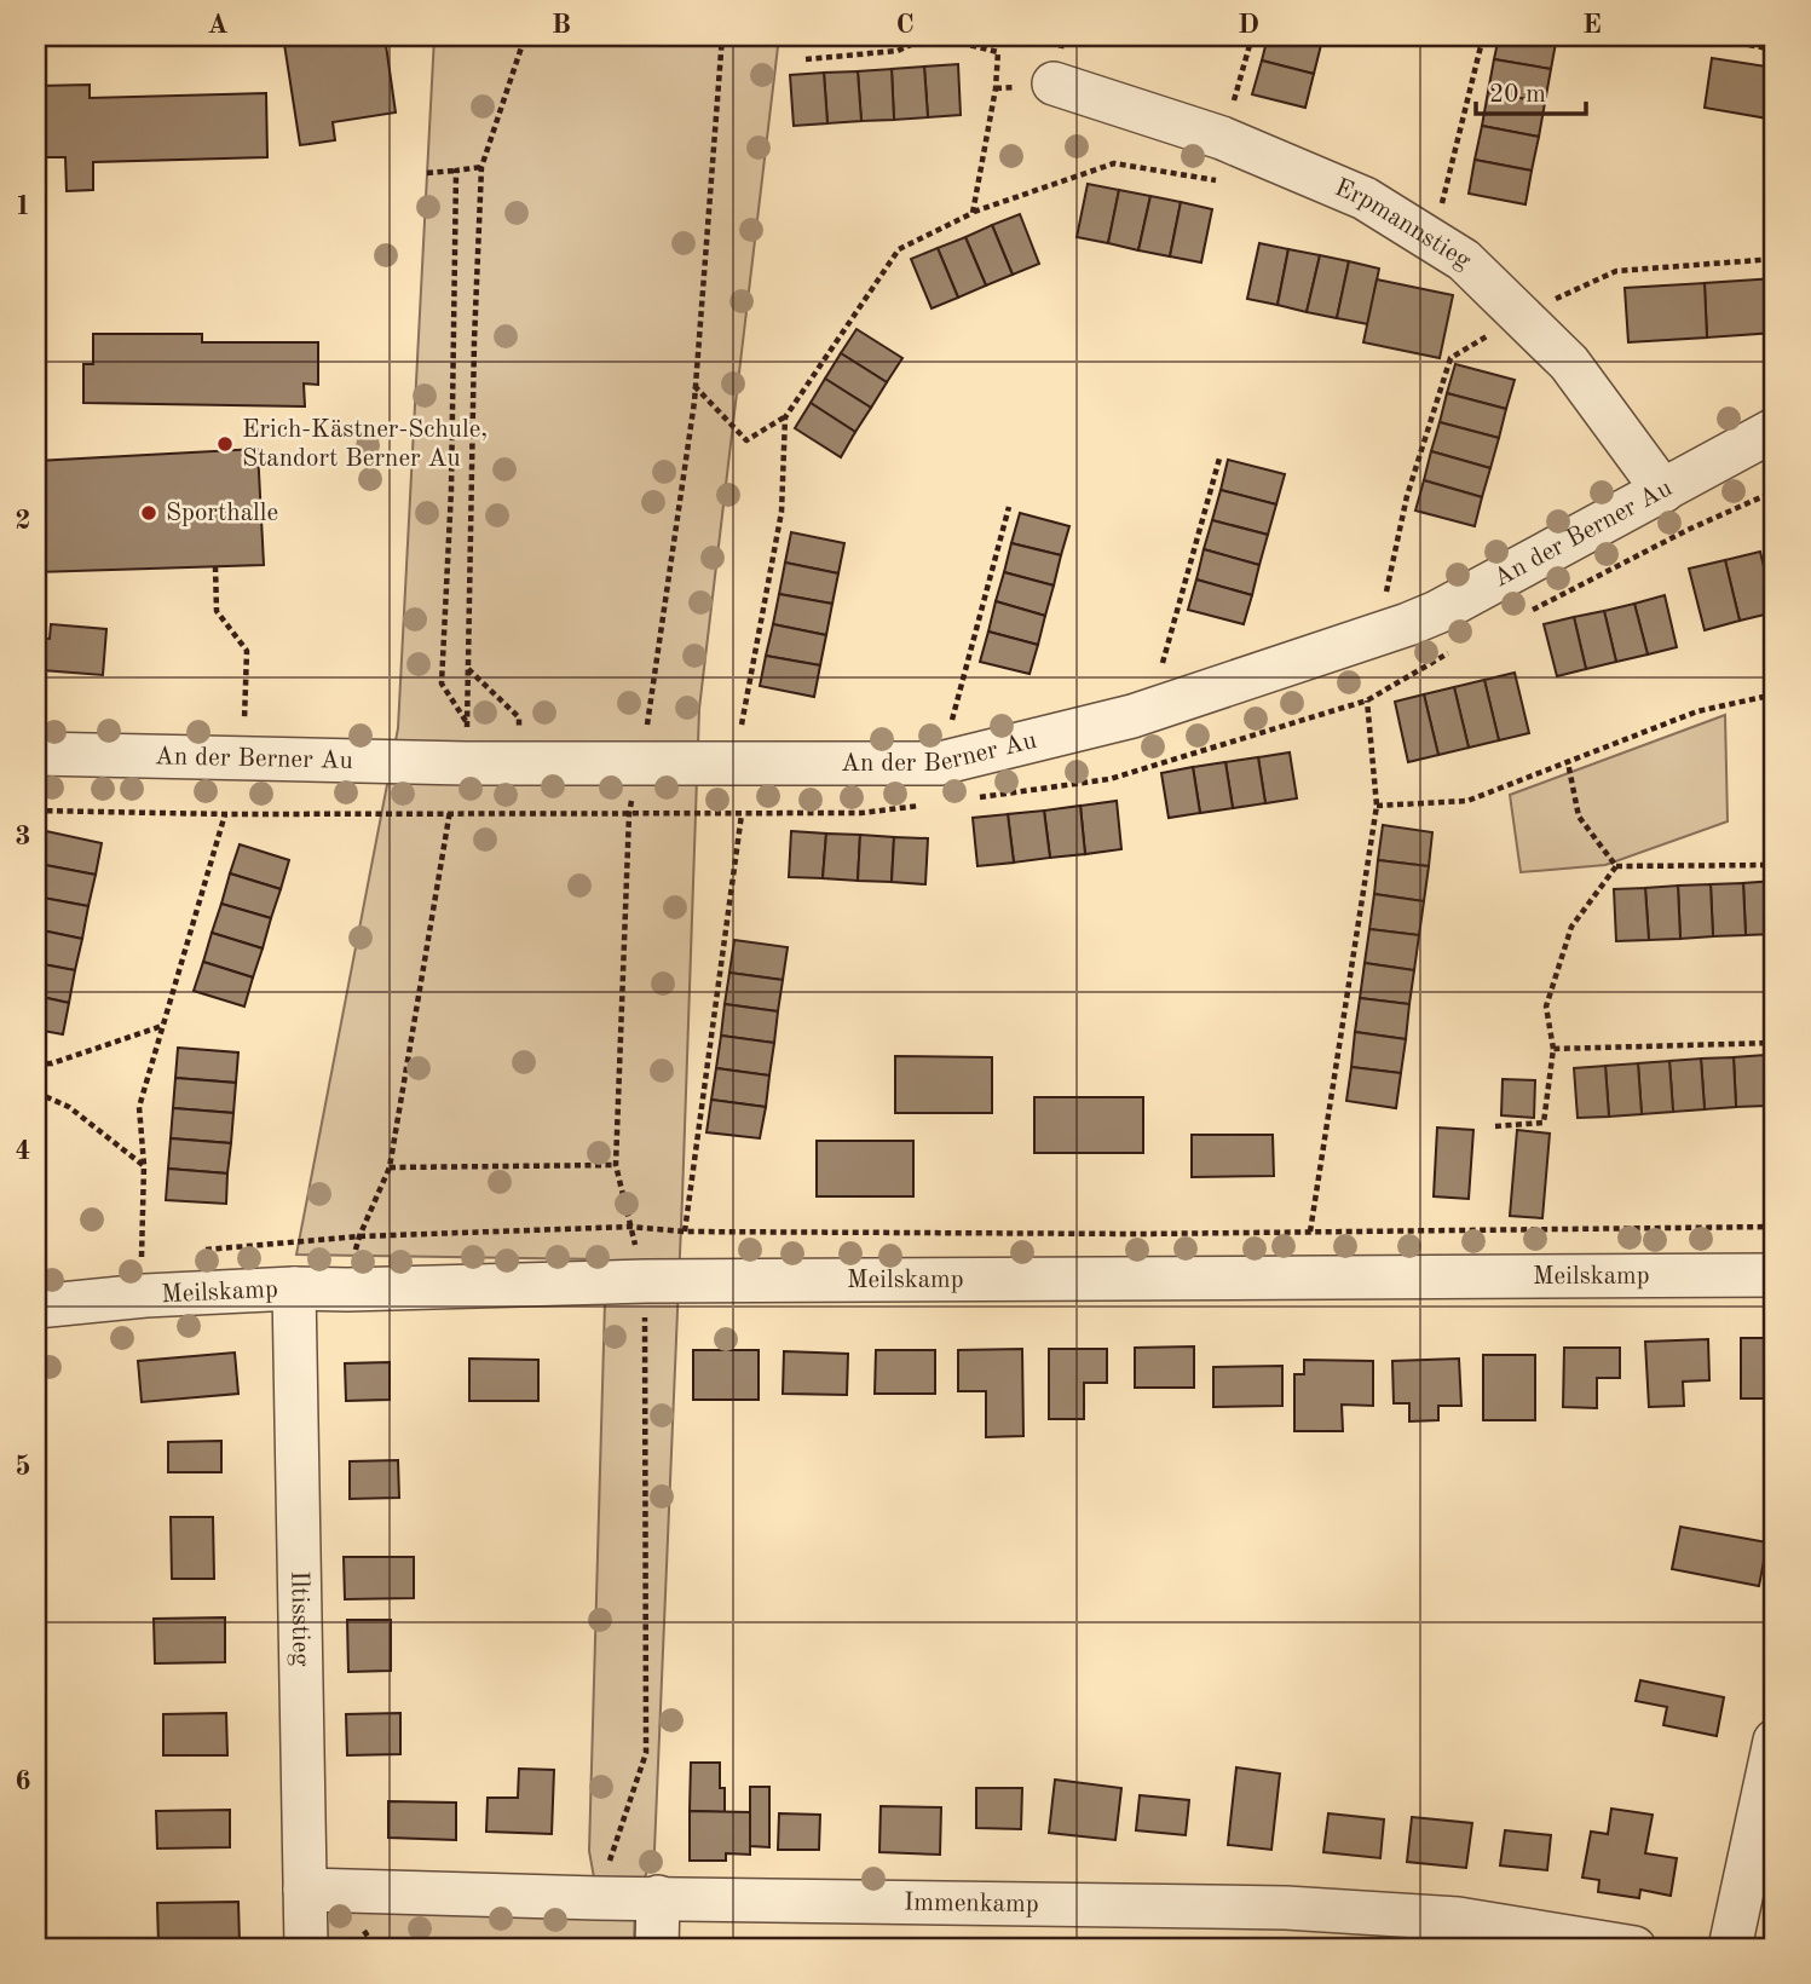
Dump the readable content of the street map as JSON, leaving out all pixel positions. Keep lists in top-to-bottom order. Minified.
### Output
{"streets":{"street":["Erpmannstieg","An der Berner Au","Meilskamp","Iltisstieg","Immenkamp"]},"crossings":[["Erpmannstieg","An der Berner Au"],["Meilskamp","Iltisstieg"],["Iltisstieg","Immenkamp"]],"places":["Erich-Kästner-Schule, Standort Berner Au","Sporthalle"],"scale_bar":"20 m","grid":{"columns":["A","B","C","D","E"],"rows":["1","2","3","4","5","6"]}}
